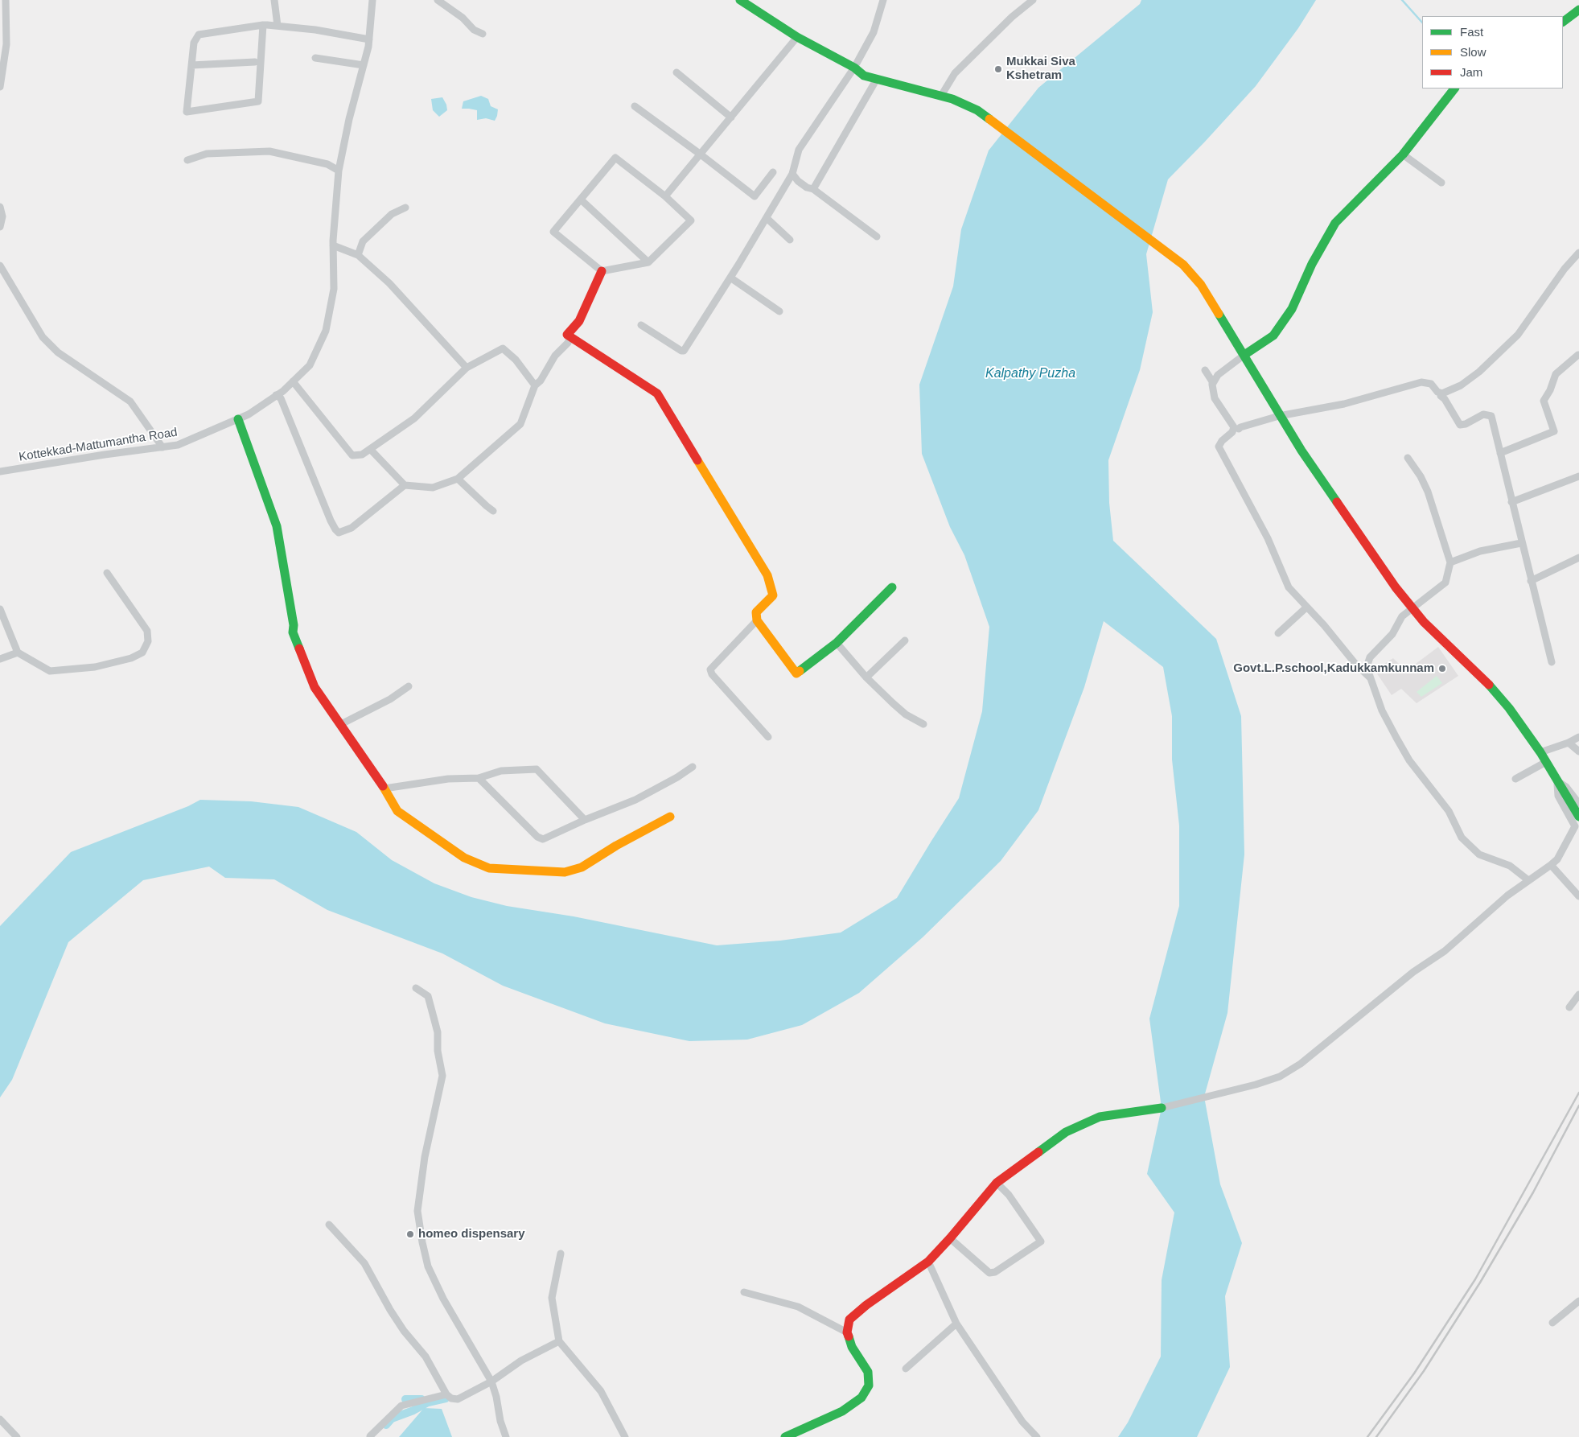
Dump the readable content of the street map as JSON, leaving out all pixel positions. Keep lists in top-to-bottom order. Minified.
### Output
{"streets":{"street":["Kottekkad-Mattumantha Road"]},"water":["Kalpathy Puzha"],"places":["Mukkai Siva Kshetram","Govt.L.P.school,Kadukkamkunnam","homeo dispensary"],"legend":["Fast","Slow","Jam"]}
